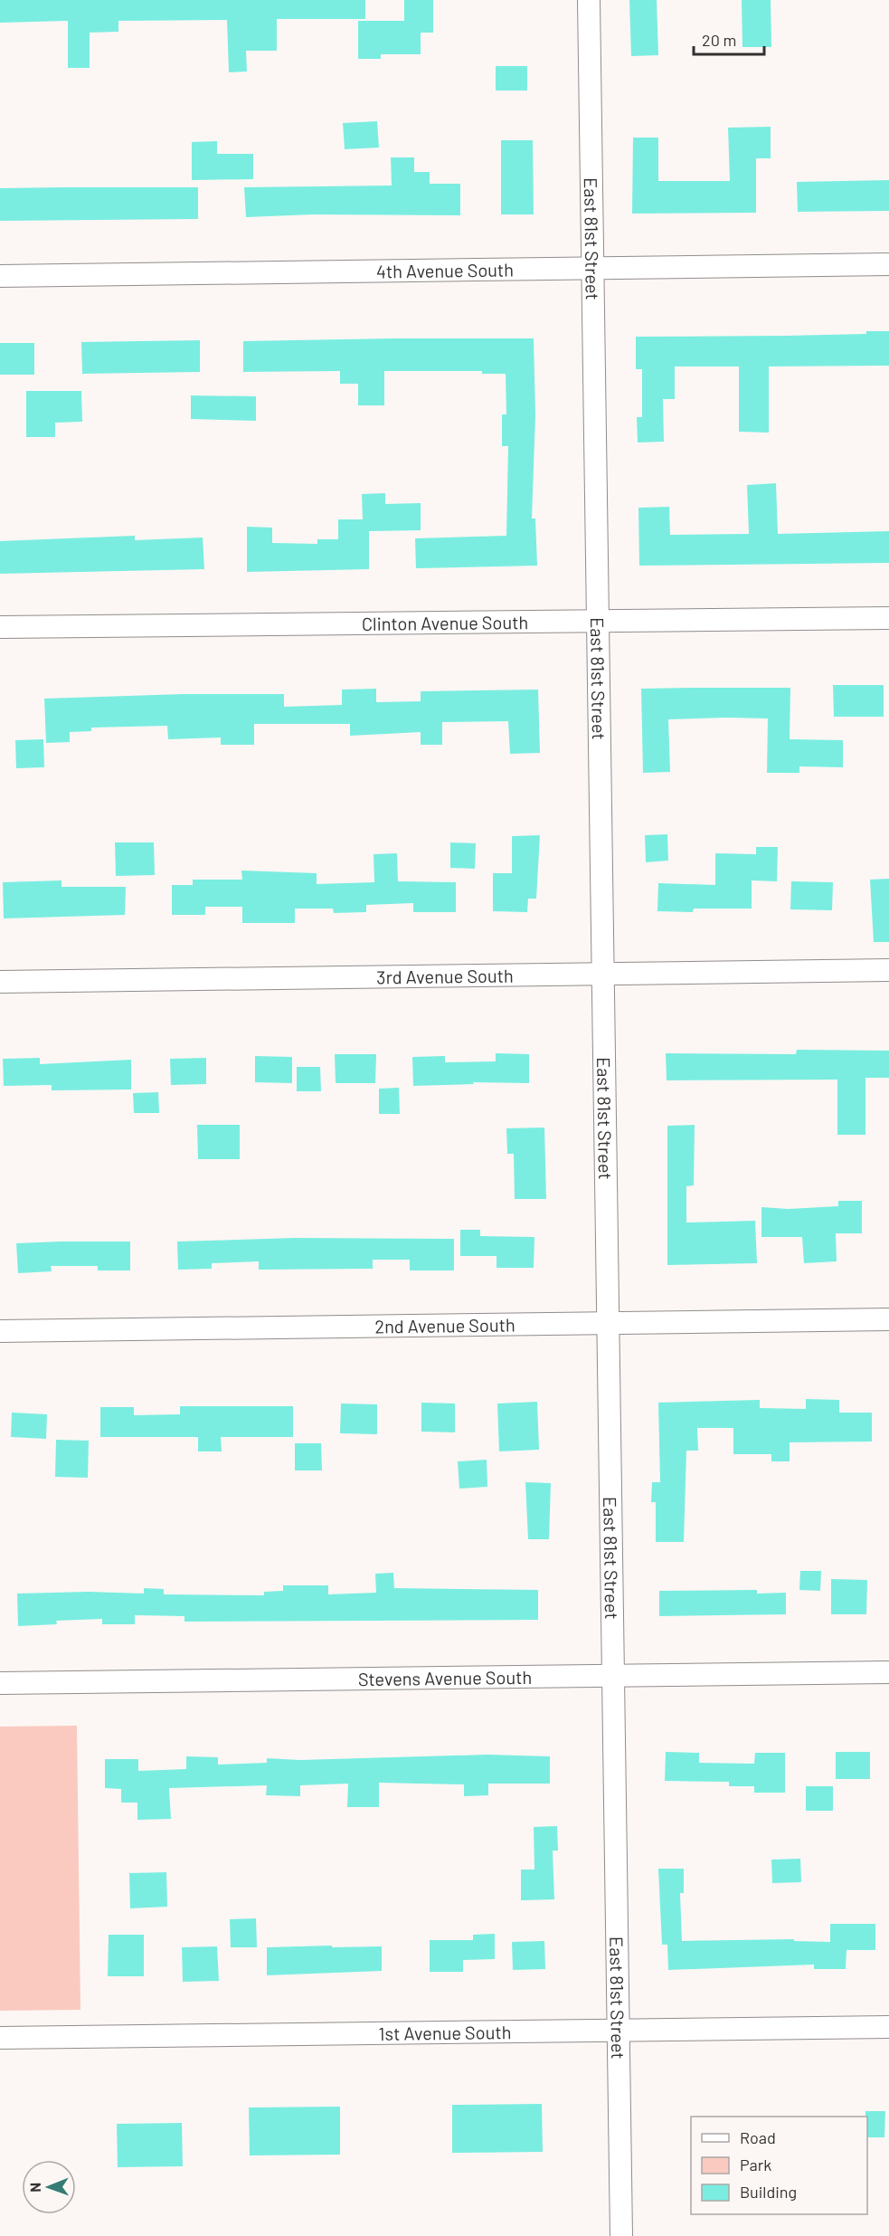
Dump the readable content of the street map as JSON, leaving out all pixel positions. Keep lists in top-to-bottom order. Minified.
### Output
{"streets":{"street":["East 81st Street","4th Avenue South","Clinton Avenue South","3rd Avenue South","2nd Avenue South","Stevens Avenue South","1st Avenue South"]},"crossings":[["East 81st Street","4th Avenue South"],["East 81st Street","Clinton Avenue South"],["East 81st Street","3rd Avenue South"],["East 81st Street","2nd Avenue South"],["East 81st Street","Stevens Avenue South"],["East 81st Street","1st Avenue South"]],"legend":["Road","Park","Building"],"scale_bar":"20 m","north":"left"}
